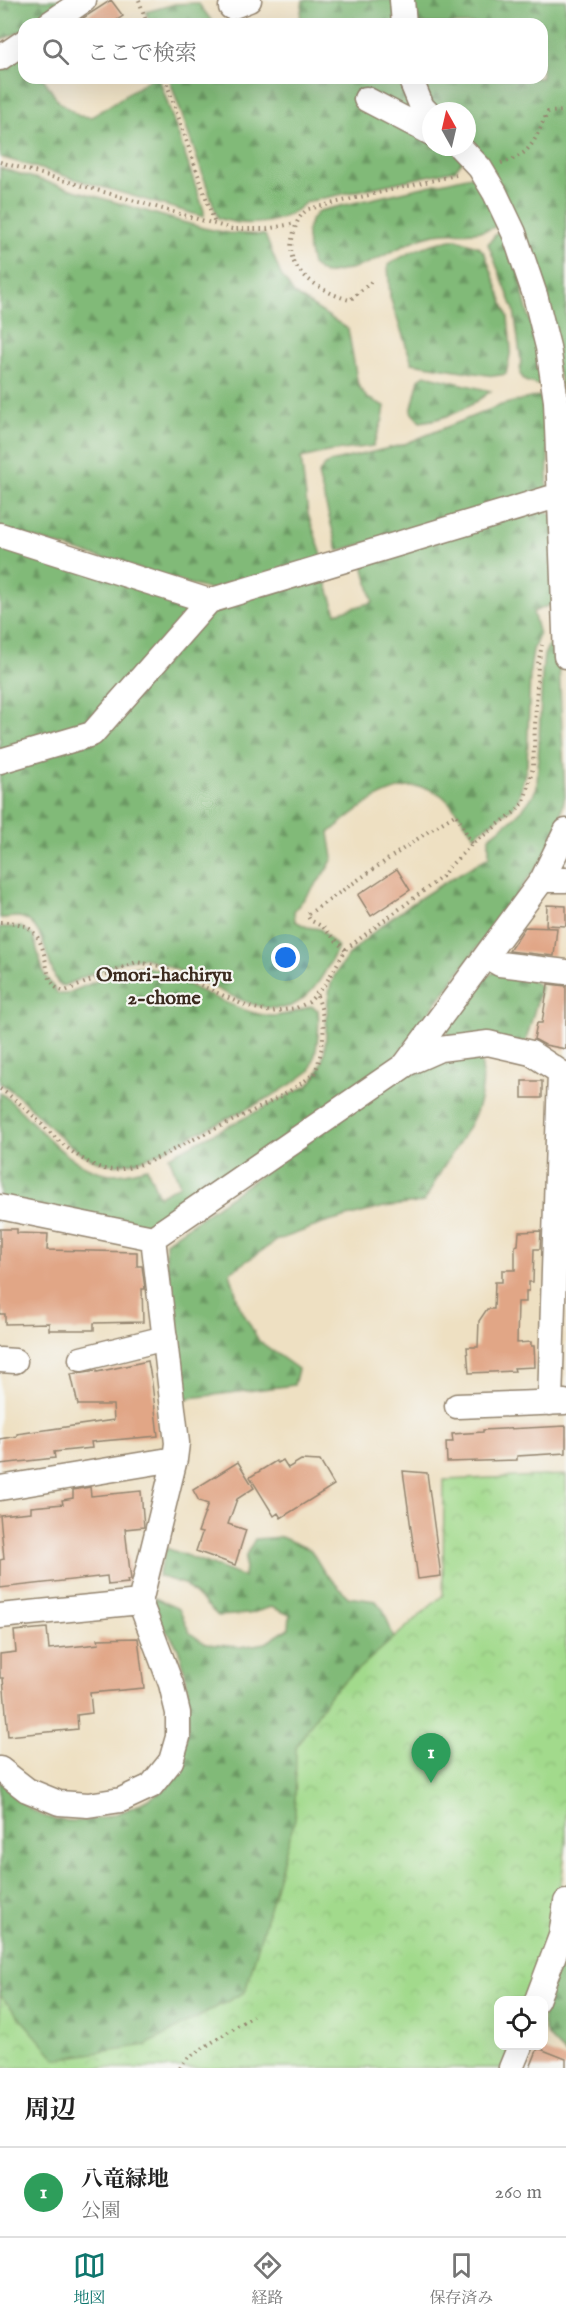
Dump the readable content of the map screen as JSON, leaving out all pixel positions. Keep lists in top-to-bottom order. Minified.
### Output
{"districts":["Omori-hachiryu 2-chome"],"north":"top","page":{"search":"ここで検索","pins":"1","heading":"周辺","list":[{"mark":"1","name":"八竜緑地","note":"公園","value":"260 m"}],"nav":["地図","経路","保存済み"]}}
